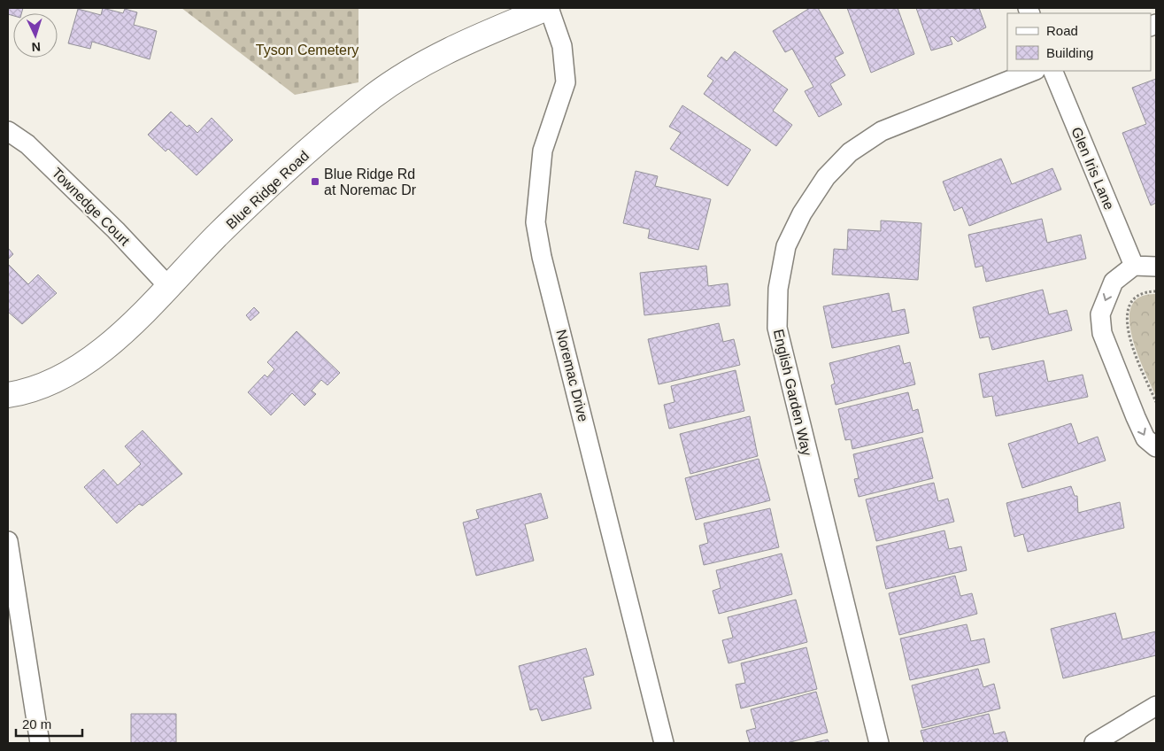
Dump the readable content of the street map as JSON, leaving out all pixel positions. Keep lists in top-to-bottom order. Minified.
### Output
{"streets":{"main road":["Blue Ridge Road"],"street":["Glen Iris Lane","Townedge Court","Noremac Drive","English Garden Way"]},"crossings":[["Blue Ridge Road","Townedge Court"],["Blue Ridge Road","Noremac Drive"]],"parks":["Tyson Cemetery"],"places":{"transit":["Blue Ridge Rd at Noremac Dr"]},"legend":["Road","Building"],"scale_bar":"20 m","north":"bottom"}
